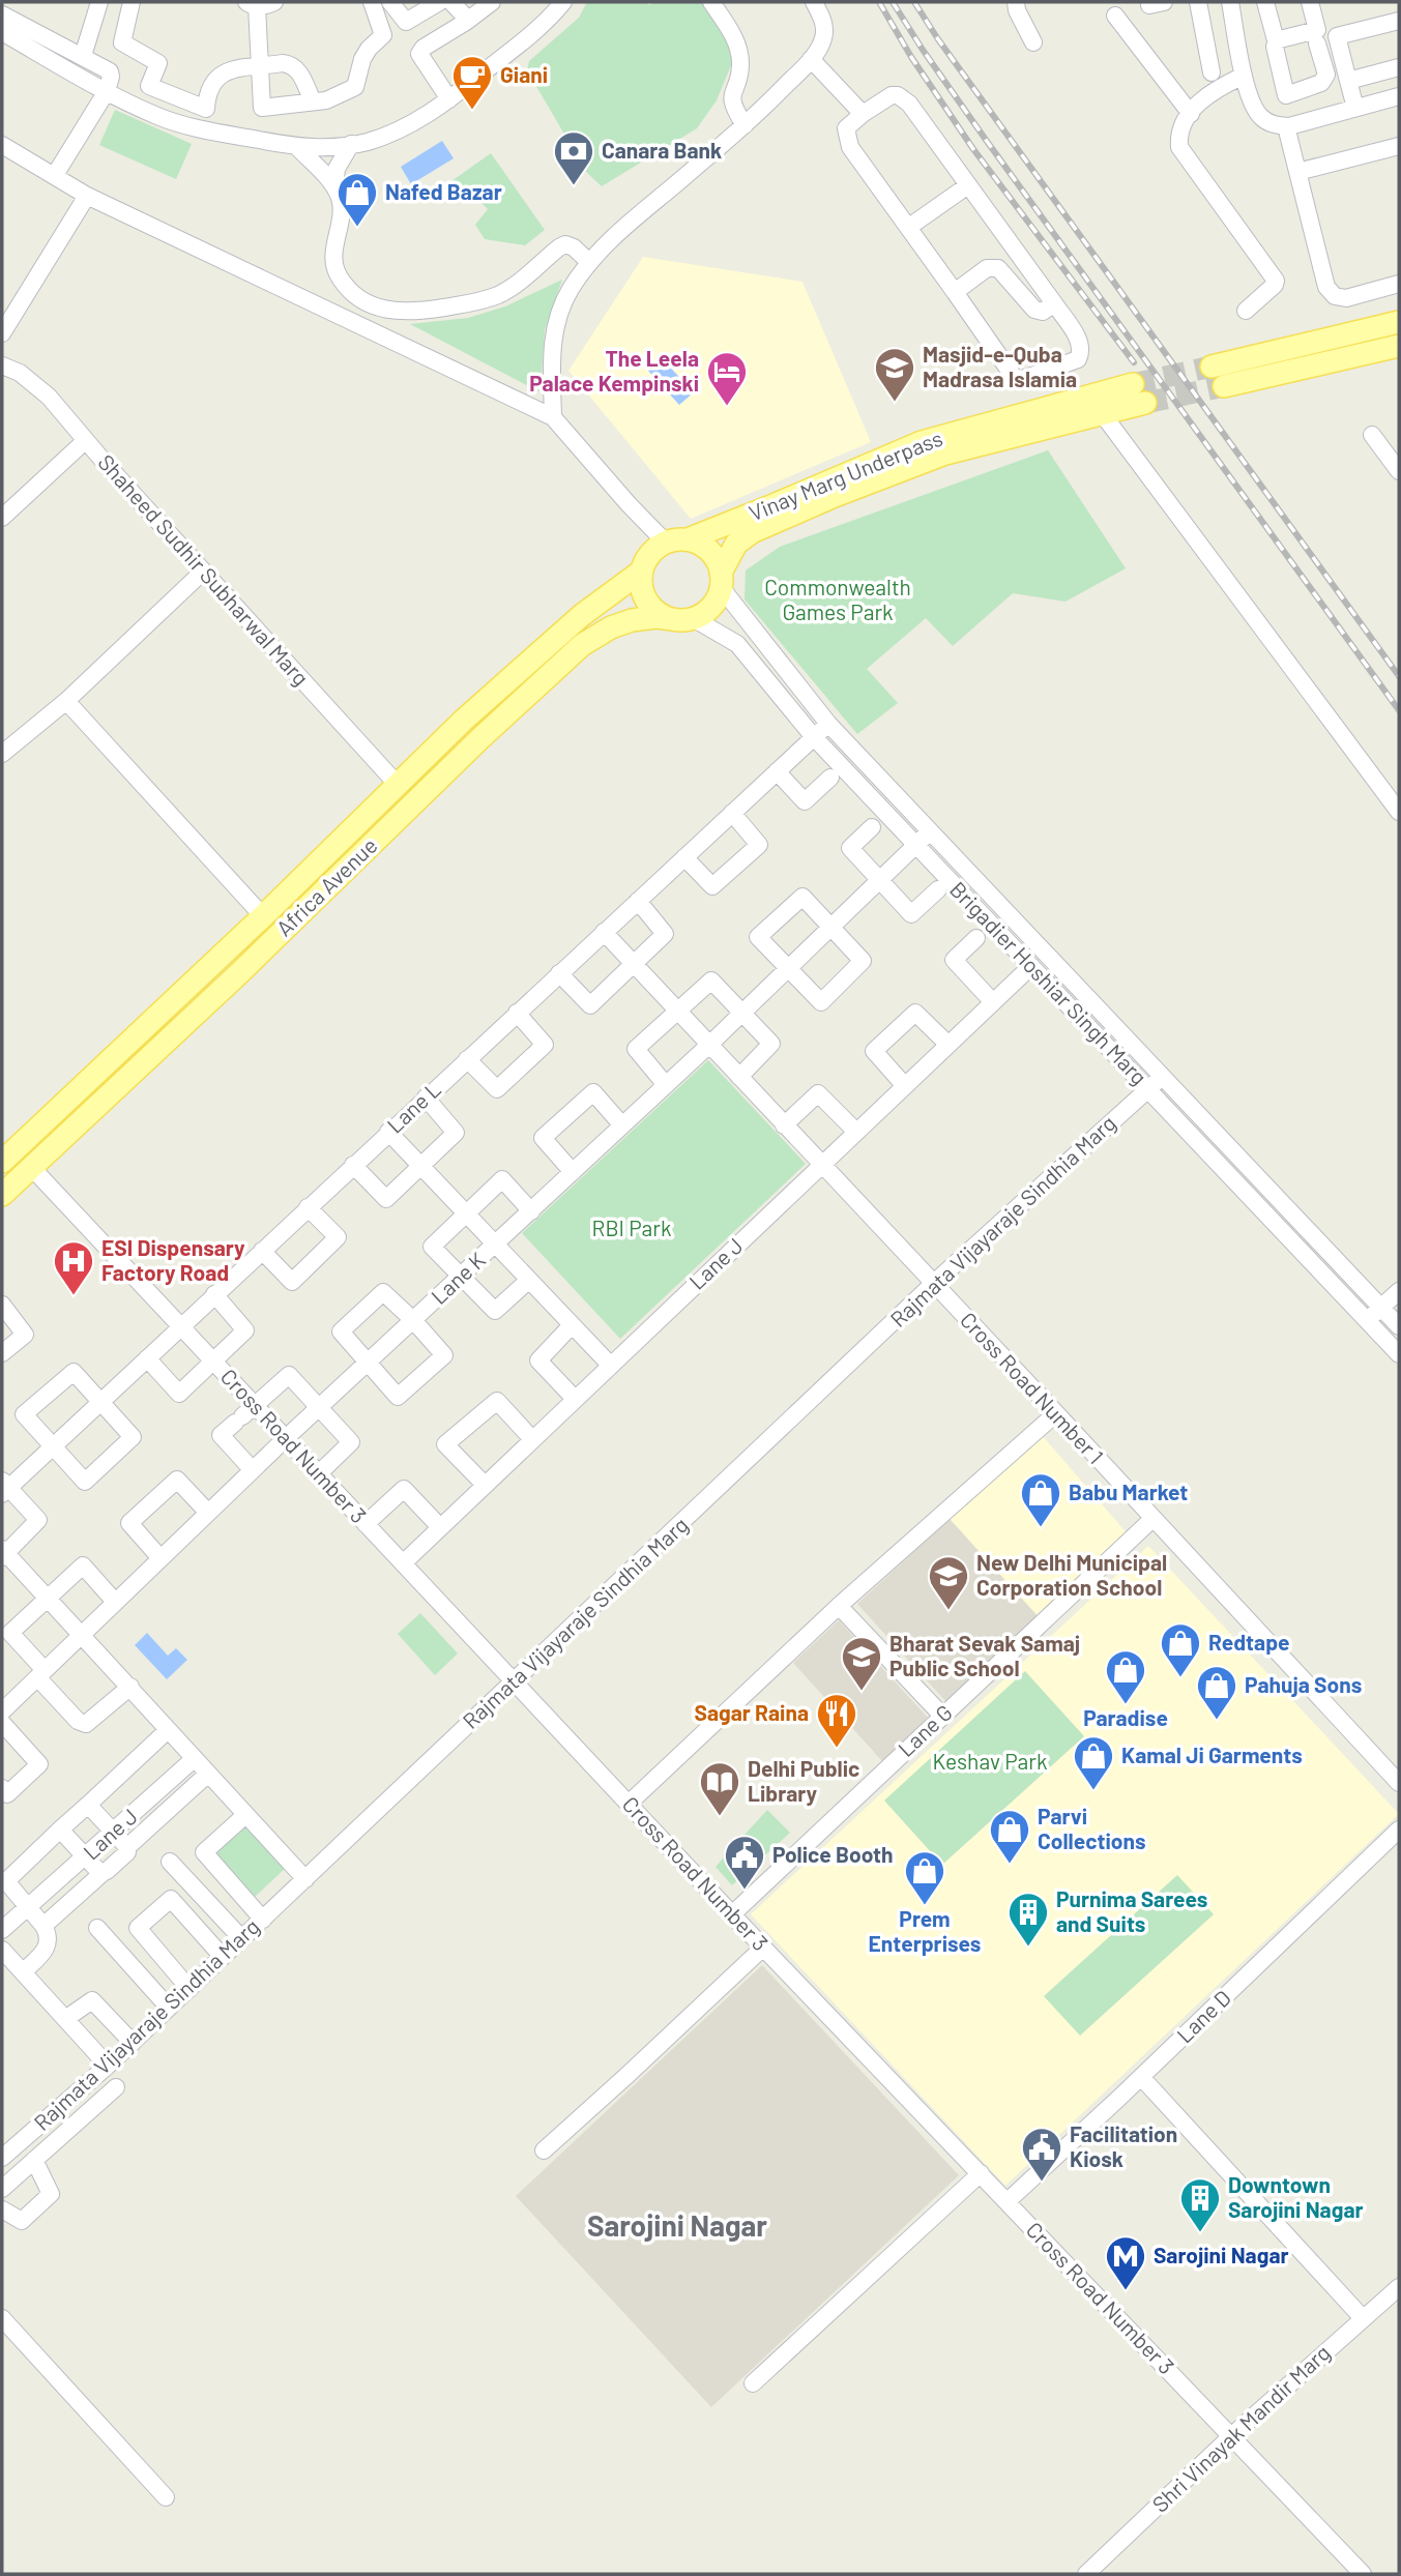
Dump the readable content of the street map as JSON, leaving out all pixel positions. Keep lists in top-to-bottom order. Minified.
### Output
{"streets":{"main road":["Vinay Marg Underpass","Africa Avenue"],"street":["Shaheed Sudhir Subharwal Marg","Brigadier Hoshiar Singh Marg","Lane L","Rajmata Vijayaraje Sindhia Marg","Lane J","Lane K","Cross Road Number 1","Cross Road Number 3","Lane G","Lane D","Shri Vinayak Mandir Marg"]},"crossings":[["Vinay Marg Underpass","Africa Avenue"],["Vinay Marg Underpass","Brigadier Hoshiar Singh Marg"],["Shaheed Sudhir Subharwal Marg","Africa Avenue"],["Africa Avenue","Brigadier Hoshiar Singh Marg"],["Africa Avenue","Cross Road Number 3"],["Brigadier Hoshiar Singh Marg","Lane L"],["Brigadier Hoshiar Singh Marg","Rajmata Vijayaraje Sindhia Marg"],["Brigadier Hoshiar Singh Marg","Lane J"],["Brigadier Hoshiar Singh Marg","Lane K"],["Lane L","Cross Road Number 1"],["Lane L","Cross Road Number 3"],["Rajmata Vijayaraje Sindhia Marg","Cross Road Number 1"],["Rajmata Vijayaraje Sindhia Marg","Cross Road Number 3"],["Lane J","Cross Road Number 1"],["Lane J","Cross Road Number 3"],["Lane K","Cross Road Number 1"],["Lane K","Cross Road Number 3"],["Cross Road Number 1","Lane G"],["Cross Road Number 3","Lane G"],["Cross Road Number 3","Lane D"],["Cross Road Number 3","Shri Vinayak Mandir Marg"]],"districts":["Sarojini Nagar"],"parks":["Commonwealth Games Park","RBI Park","Keshav Park"],"places":{"cafe":["Giani"],"bank":["Canara Bank"],"shop":["Nafed Bazar","Babu Market","Redtape","Paradise","Pahuja Sons","Kamal Ji Garments","Parvi Collections","Prem Enterprises"],"school or university":["Masjid-e-Quba Madrasa Islamia","New Delhi Municipal Corporation School","Bharat Sevak Samaj Public School"],"hotel":["The Leela Palace Kempinski"],"hospital":["ESI Dispensary Factory Road"],"restaurant":["Sagar Raina"],"library":["Delhi Public Library"],"public building":["Police Booth","Facilitation Kiosk"],"building":["Purnima Sarees and Suits","Downtown Sarojini Nagar"],"metro station":["Sarojini Nagar"]}}
